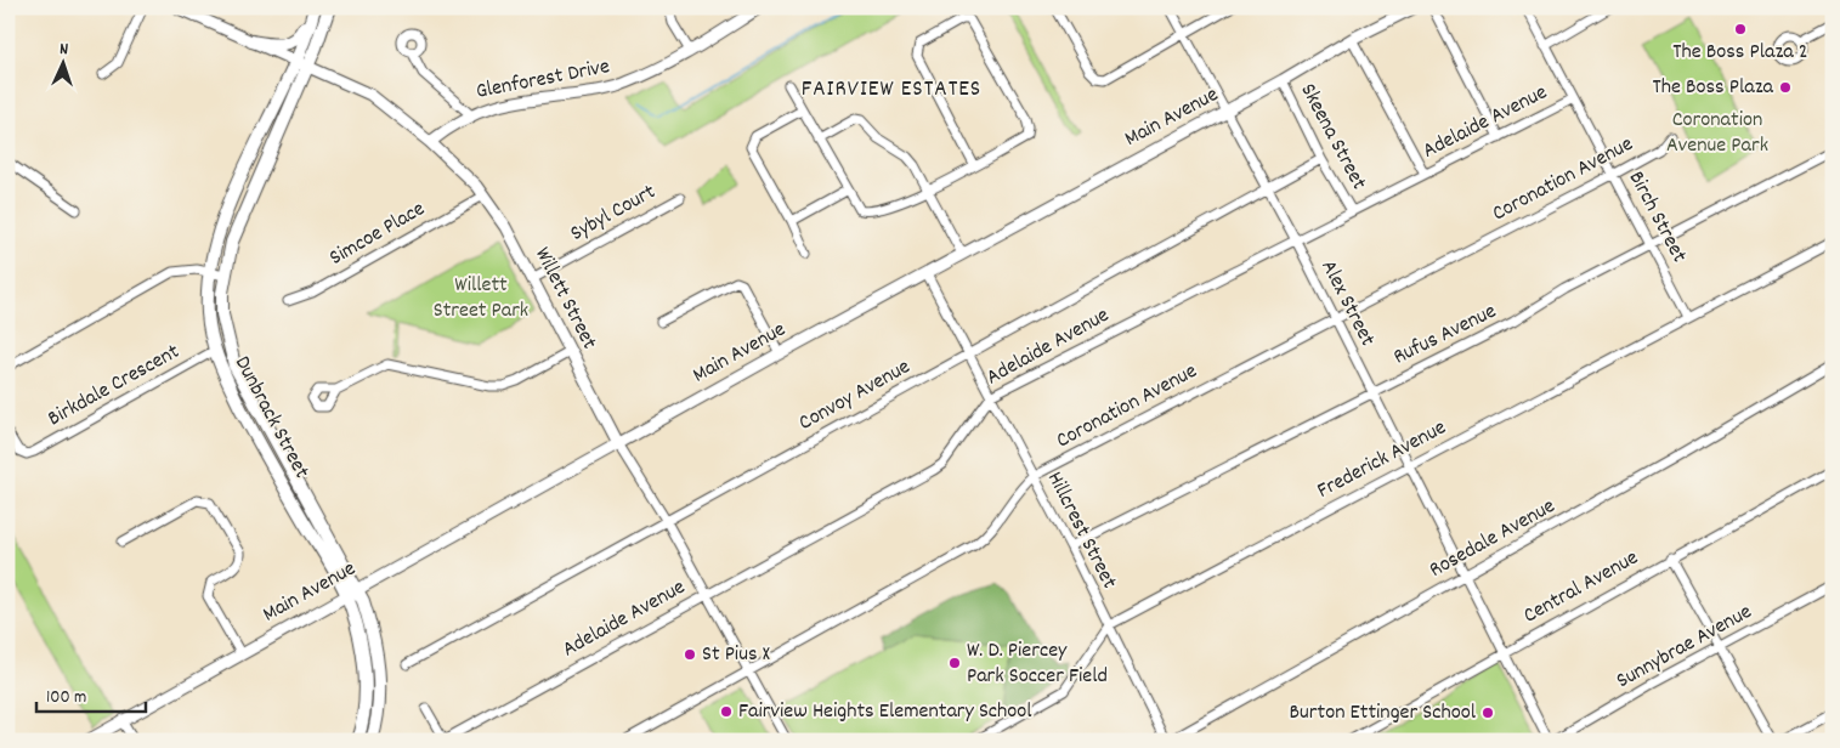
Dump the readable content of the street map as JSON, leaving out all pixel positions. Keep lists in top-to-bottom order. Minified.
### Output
{"streets":{"main road":["Dunbrack Street"],"street":["Glenforest Drive","Main Avenue","Adelaide Avenue","Skeena Street","Coronation Avenue","Sybyl Court","Birch Street","Simcoe Place","Willett Street","Alex Street","Rufus Avenue","Birkdale Crescent","Convoy Avenue","Frederick Avenue","Hillcrest Street","Rosedale Avenue","Central Avenue","Sunnybrae Avenue"]},"crossings":[["Glenforest Drive","Willett Street"],["Main Avenue","Skeena Street"],["Main Avenue","Willett Street"],["Main Avenue","Alex Street"],["Main Avenue","Dunbrack Street"],["Main Avenue","Hillcrest Street"],["Adelaide Avenue","Skeena Street"],["Adelaide Avenue","Birch Street"],["Adelaide Avenue","Willett Street"],["Adelaide Avenue","Alex Street"],["Adelaide Avenue","Hillcrest Street"],["Skeena Street","Convoy Avenue"],["Coronation Avenue","Birch Street"],["Coronation Avenue","Willett Street"],["Coronation Avenue","Alex Street"],["Coronation Avenue","Hillcrest Street"],["Sybyl Court","Willett Street"],["Birch Street","Rufus Avenue"],["Birch Street","Frederick Avenue"],["Simcoe Place","Willett Street"],["Willett Street","Convoy Avenue"],["Willett Street","Dunbrack Street"],["Alex Street","Rufus Avenue"],["Alex Street","Convoy Avenue"],["Alex Street","Frederick Avenue"],["Alex Street","Rosedale Avenue"],["Alex Street","Central Avenue"],["Rufus Avenue","Hillcrest Street"],["Birkdale Crescent","Dunbrack Street"],["Convoy Avenue","Hillcrest Street"],["Frederick Avenue","Hillcrest Street"],["Hillcrest Street","Rosedale Avenue"]],"districts":["FAIRVIEW ESTATES"],"parks":["Coronation Avenue Park","Willett Street Park"],"places":["The Boss Plaza 2","The Boss Plaza","St Pius X","W. D. Piercey Park Soccer Field","Fairview Heights Elementary School","Burton Ettinger School"],"scale_bar":"100 m","north":"top"}
